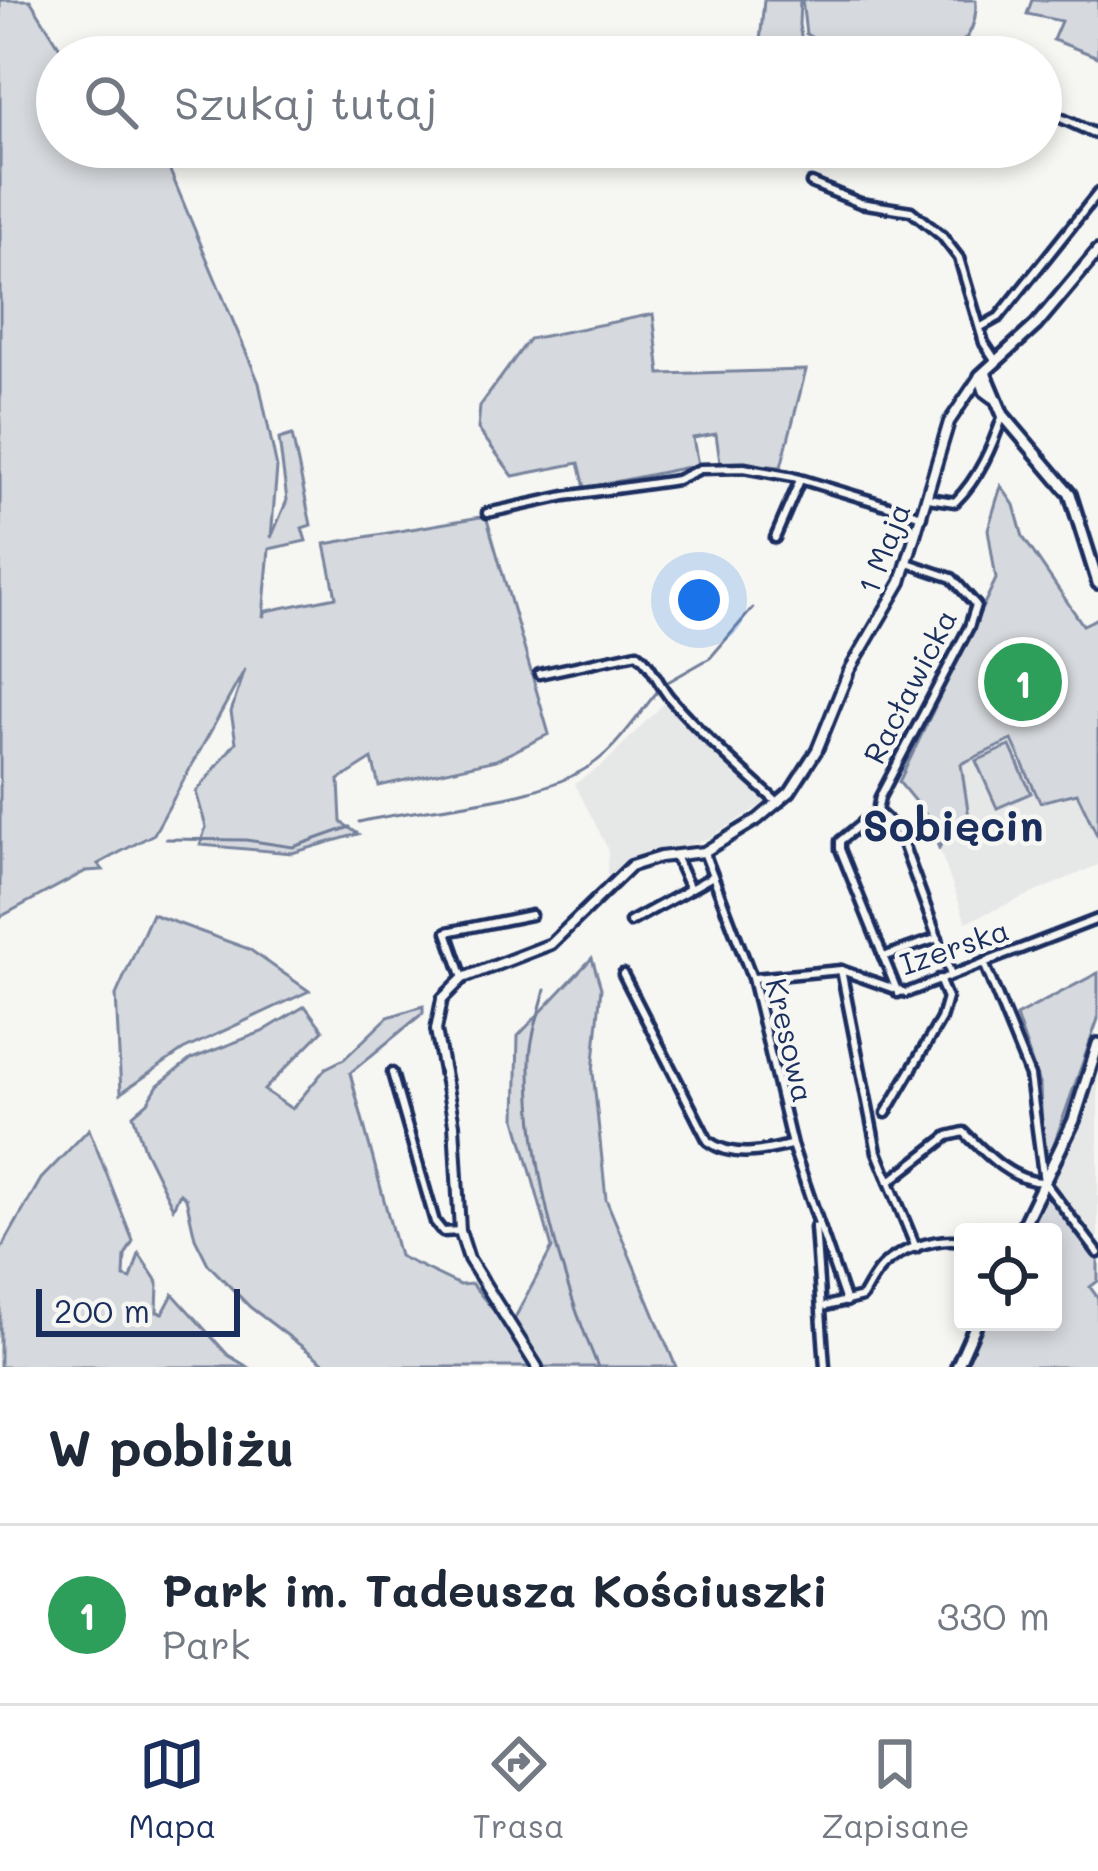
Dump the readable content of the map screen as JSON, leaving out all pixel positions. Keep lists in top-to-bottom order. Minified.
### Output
{"streets":{"main road":["1 Maja"],"street":["Racławicka","Izerska","Kresowa"]},"crossings":[["1 Maja","Racławicka"],["1 Maja","Kresowa"],["Izerska","Kresowa"]],"districts":["Sobięcin"],"scale_bar":"200 m","page":{"search":"Szukaj tutaj","pins":"1","scale":"200 m","heading":"W pobliżu","list":[{"mark":"1","name":"Park im. Tadeusza Kościuszki","note":"Park","value":"330 m"}],"nav":["Mapa","Trasa","Zapisane"]}}
